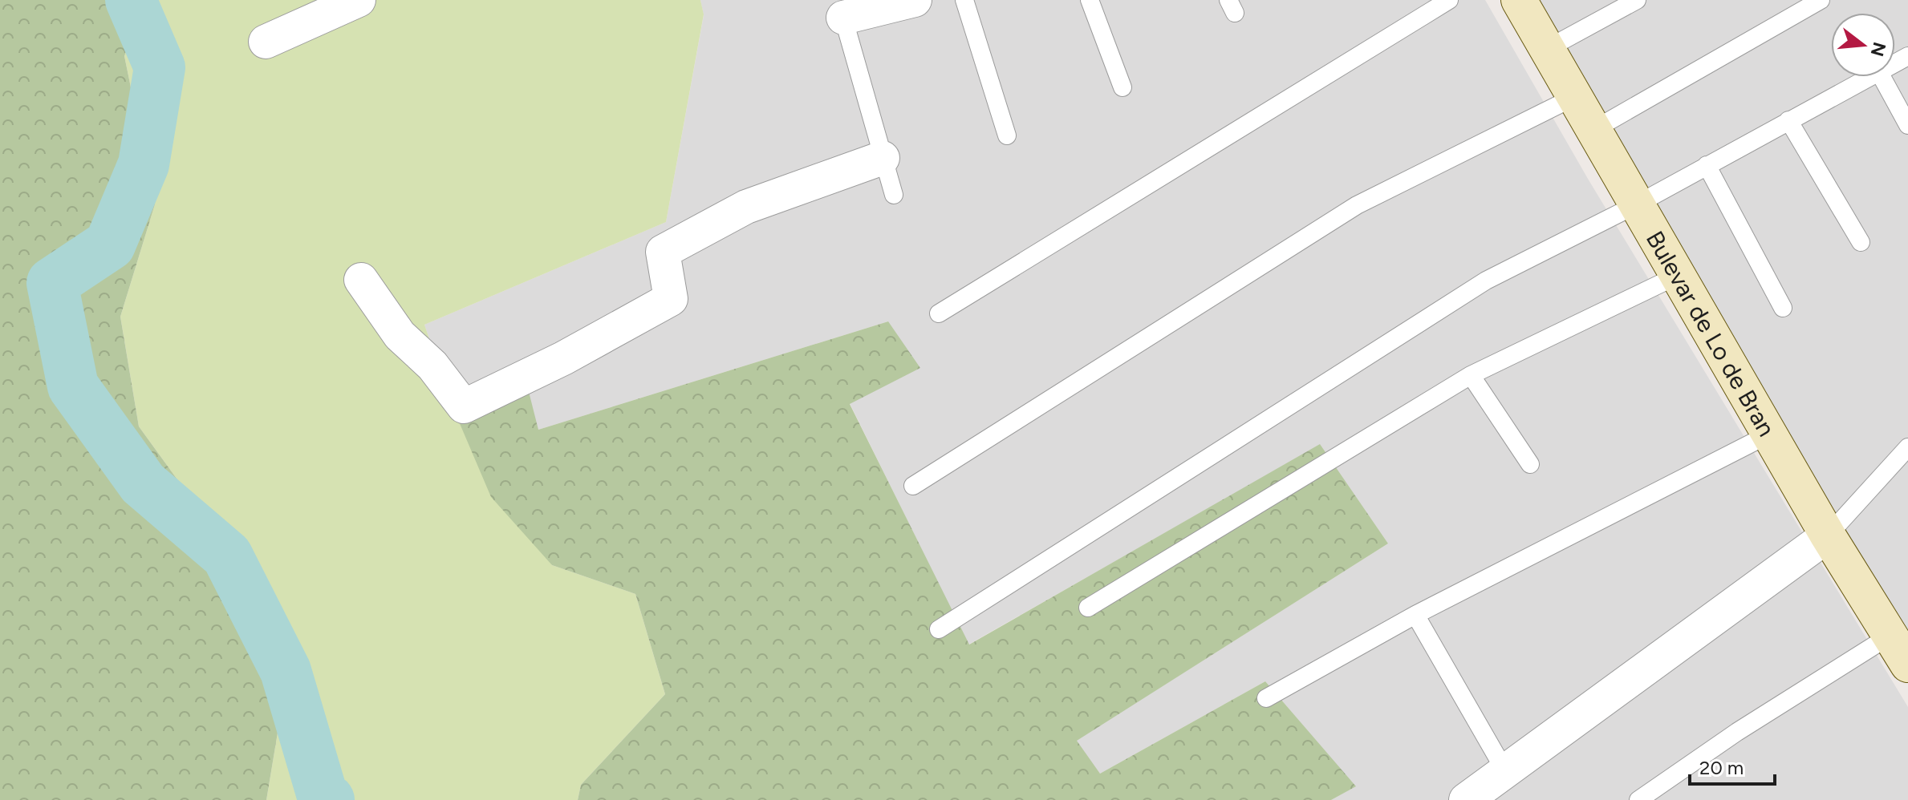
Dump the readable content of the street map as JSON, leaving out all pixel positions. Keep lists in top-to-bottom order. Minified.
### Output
{"streets":{"street":["Bulevar de Lo de Bran"]},"scale_bar":"20 m","north":"right"}
